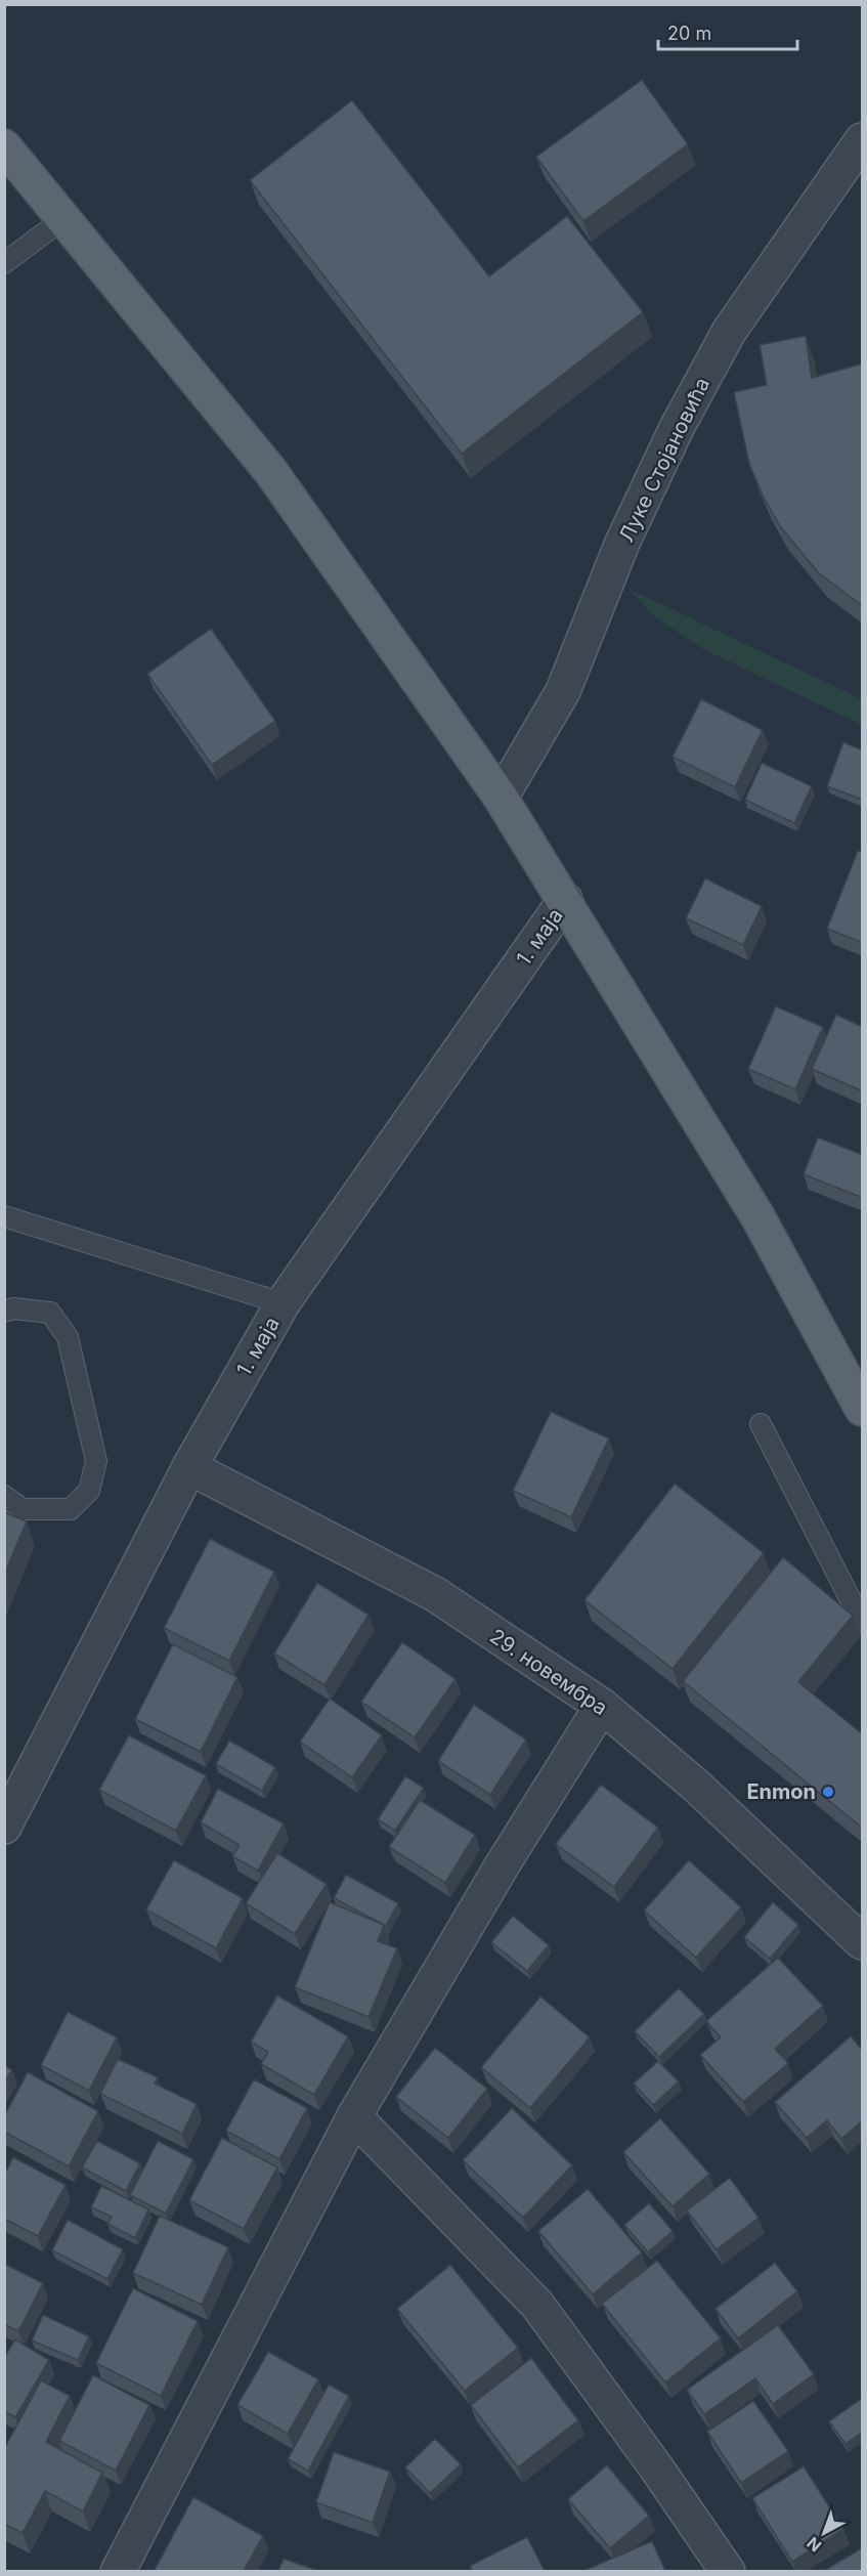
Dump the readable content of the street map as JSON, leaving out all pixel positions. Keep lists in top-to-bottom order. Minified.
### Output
{"streets":{"street":["Луке Стојановића","1. маја","29. новембра"]},"crossings":[["1. маја","29. новембра"]],"places":["Enmon"],"scale_bar":"20 m","north":"bottom left"}
